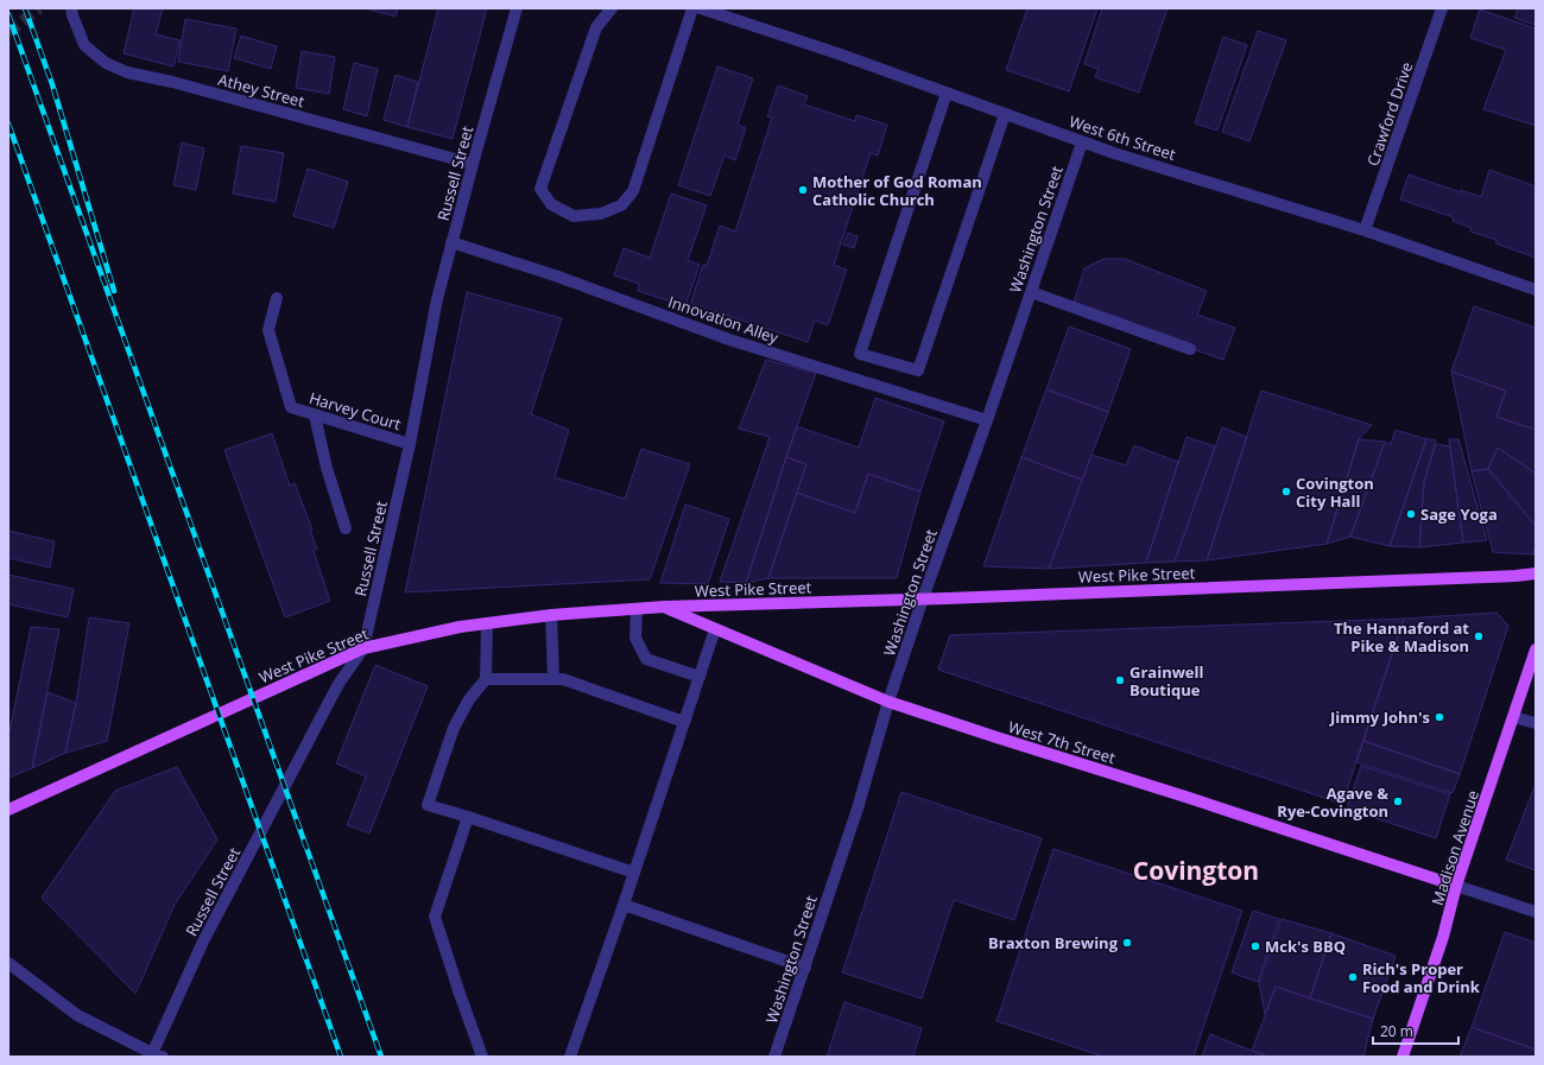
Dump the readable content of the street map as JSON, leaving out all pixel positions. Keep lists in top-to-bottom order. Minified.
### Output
{"streets":{"main road":["West Pike Street","West 7th Street","Madison Avenue"],"street":["Athey Street","Crawford Drive","West 6th Street","Russell Street","Washington Street","Innovation Alley","Harvey Court"]},"crossings":[["Athey Street","Russell Street"],["Crawford Drive","West 6th Street"],["West 6th Street","Washington Street"],["Russell Street","Innovation Alley"],["Russell Street","Harvey Court"],["Russell Street","West Pike Street"],["Washington Street","Innovation Alley"],["Washington Street","West Pike Street"],["Washington Street","West 7th Street"],["West Pike Street","West 7th Street"],["West 7th Street","Madison Avenue"]],"districts":["Covington"],"places":["Mother of God Roman Catholic Church","Covington City Hall","Sage Yoga","The Hannaford at Pike & Madison","Grainwell Boutique","Jimmy John's","Agave & Rye-Covington","Braxton Brewing","Mck's BBQ","Rich's Proper Food and Drink"],"scale_bar":"20 m"}
